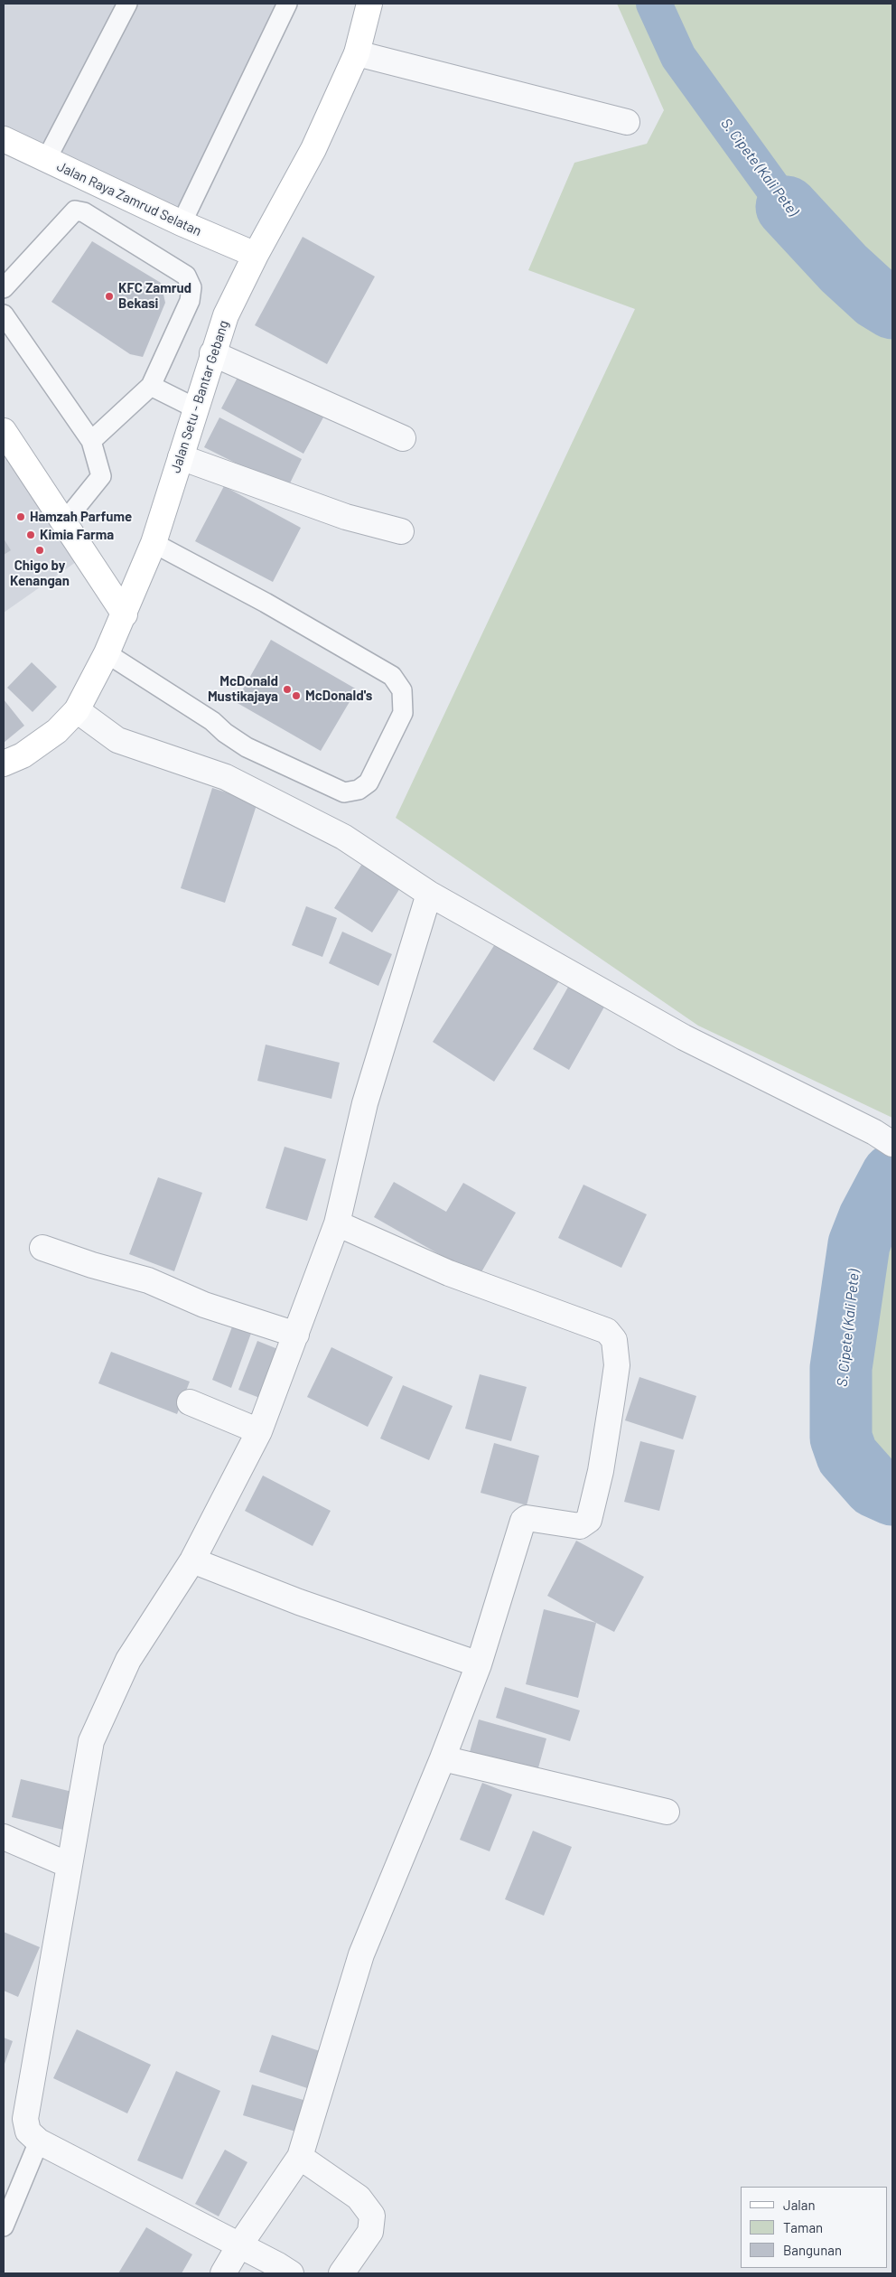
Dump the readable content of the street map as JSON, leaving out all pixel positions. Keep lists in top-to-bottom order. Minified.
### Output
{"streets":{"main road":["Jalan Raya Zamrud Selatan","Jalan Setu - Bantar Gebang"]},"crossings":[["Jalan Raya Zamrud Selatan","Jalan Setu - Bantar Gebang"]],"water":["S. Cipete (Kali Pete)"],"places":["KFC Zamrud Bekasi","Hamzah Parfume","Kimia Farma","Chigo by Kenangan","McDonald Mustikajaya","McDonald's"],"legend":["Jalan","Taman","Bangunan"]}
